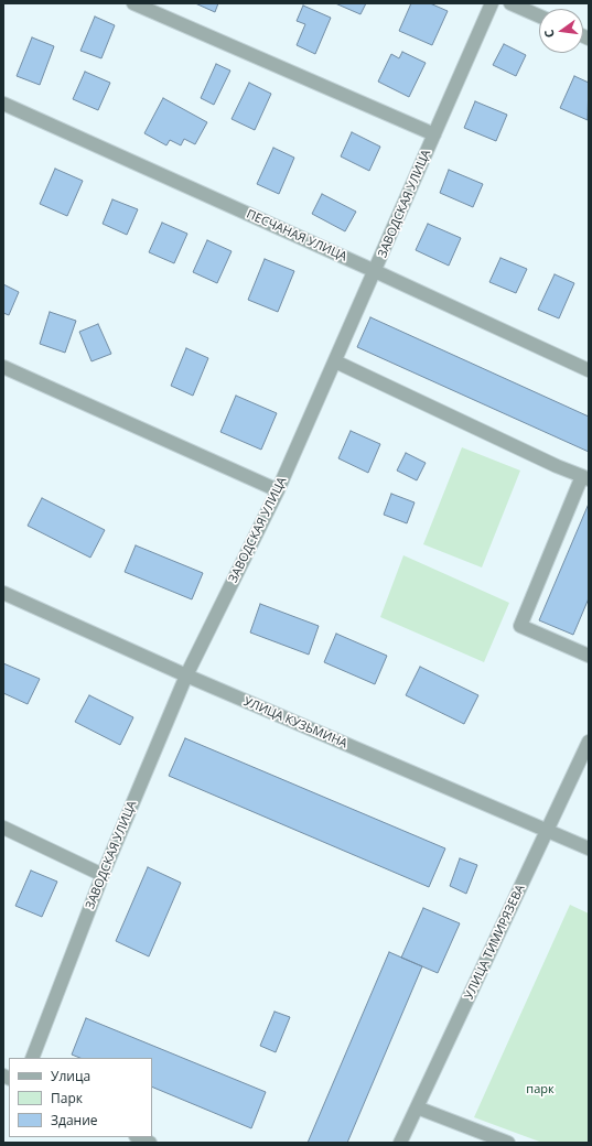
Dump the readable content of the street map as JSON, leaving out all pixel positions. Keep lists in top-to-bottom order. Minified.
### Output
{"streets":{"street":["ЗАВОДСКАЯ УЛИЦА","ПЕСЧАНАЯ УЛИЦА","УЛИЦА КУЗЬМИНА","УЛИЦА ТИМИРЯЗЕВА"]},"crossings":[["ЗАВОДСКАЯ УЛИЦА","ПЕСЧАНАЯ УЛИЦА"],["ЗАВОДСКАЯ УЛИЦА","УЛИЦА КУЗЬМИНА"],["УЛИЦА КУЗЬМИНА","УЛИЦА ТИМИРЯЗЕВА"]],"parks":["парк"],"legend":["Улица","Парк","Здание"],"north":"left"}
